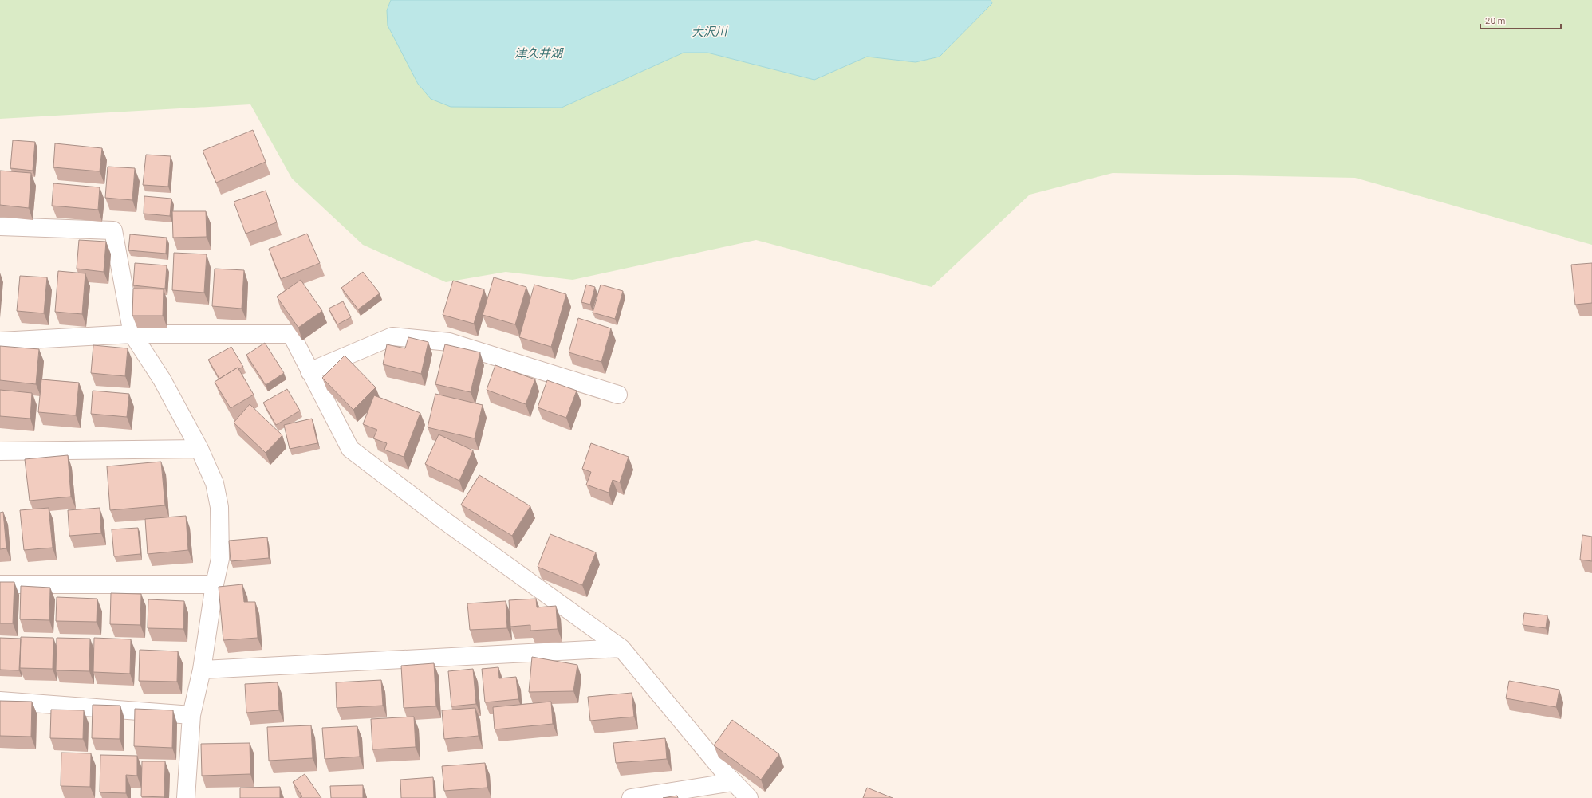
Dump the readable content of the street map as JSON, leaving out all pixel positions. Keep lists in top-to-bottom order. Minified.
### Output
{"water":["大沢川","津久井湖"],"scale_bar":"20 m"}
